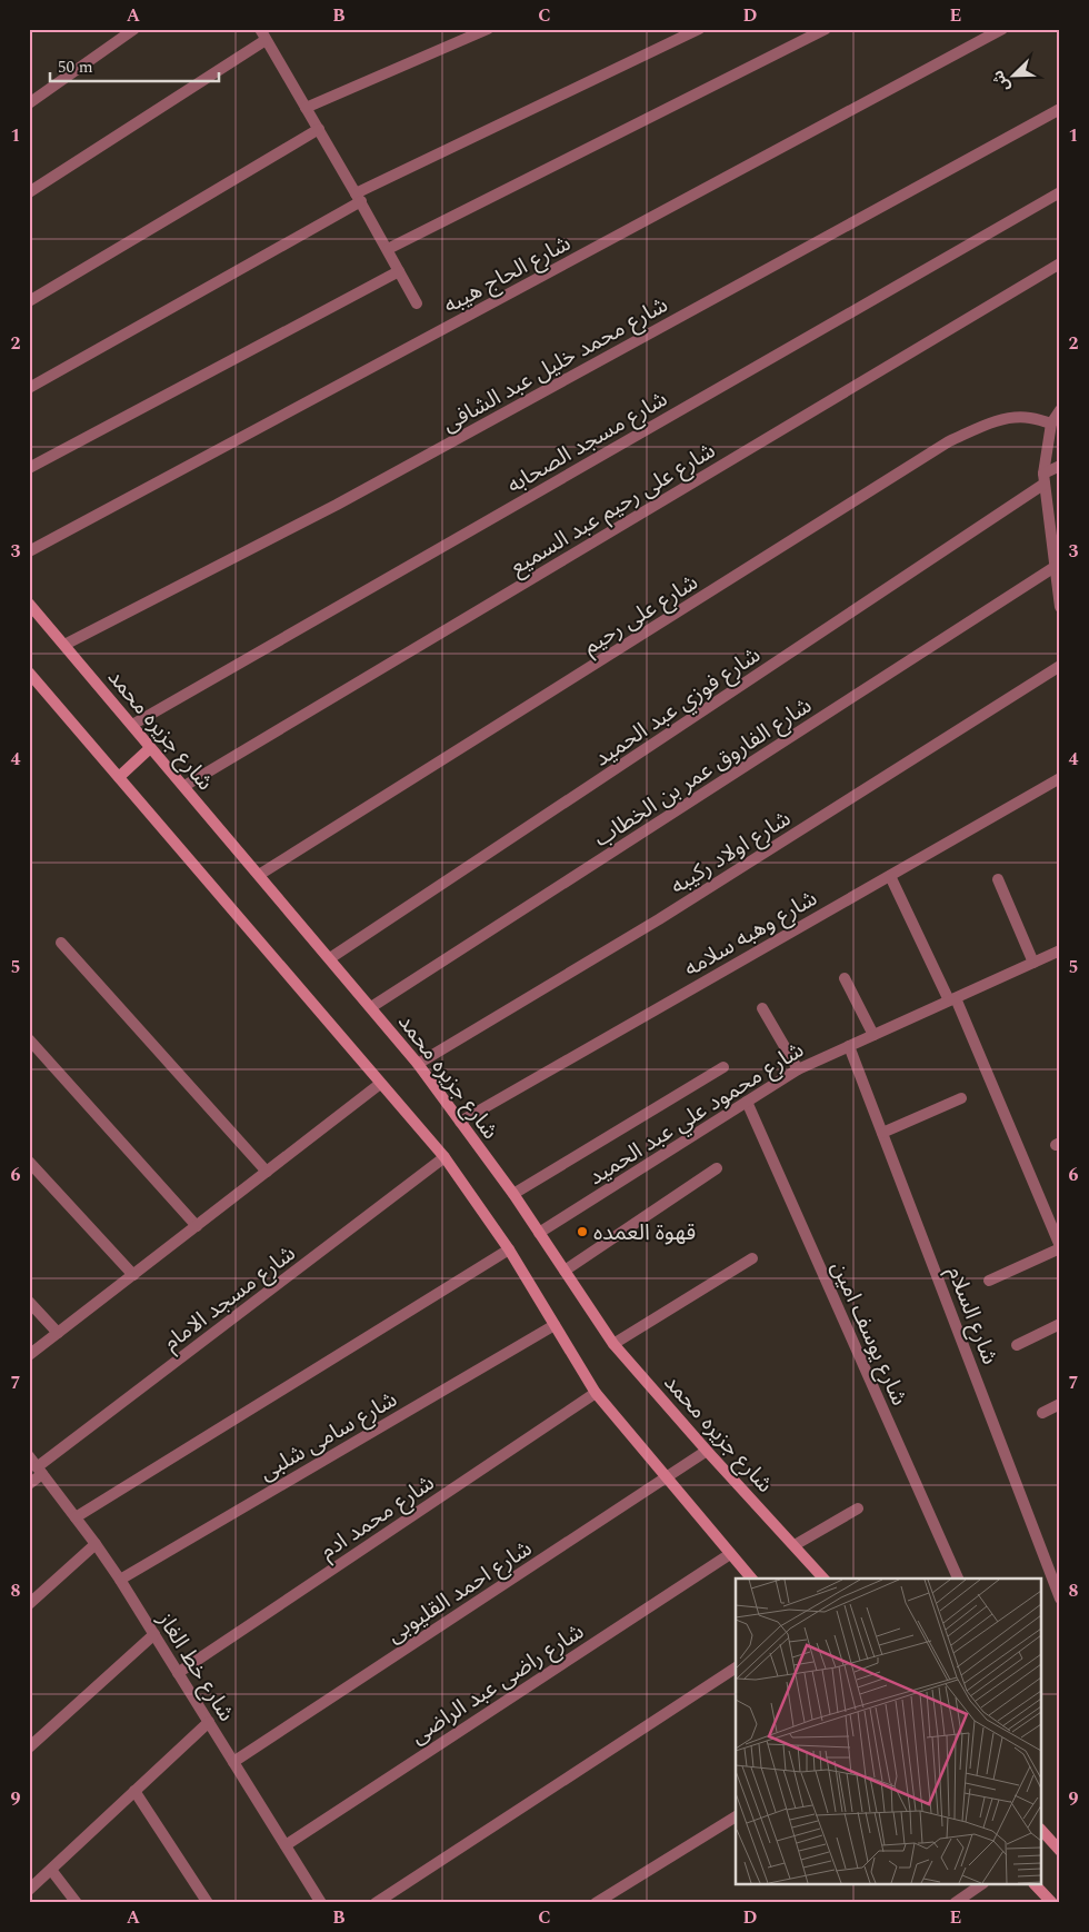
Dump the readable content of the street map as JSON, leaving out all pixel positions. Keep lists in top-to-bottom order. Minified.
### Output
{"streets":{"main road":["شارع جزيره محمد"],"street":["شارع الحاج هيبه","شارع محمد خليل عبد الشافى","شارع مسجد الصحابه","شارع على رحيم عبد السميع","شارع على رحيم","شارع فوزي عبد الحميد","شارع الفاروق عمر بن الخطاب","شارع اولاد ركيبه","شارع وهبه سلامه","شارع محمود علي عبد الحميد","شارع مسجد الامام","شارع السلام","شارع يوسف امين","شارع سامى شلبى","شارع محمد ادم","شارع احمد القليوبى","شارع خط الغاز","شارع راضى عبد الراضى"]},"crossings":[["شارع محمد خليل عبد الشافى","شارع جزيره محمد"],["شارع مسجد الصحابه","شارع جزيره محمد"],["شارع على رحيم عبد السميع","شارع جزيره محمد"],["شارع على رحيم","شارع جزيره محمد"],["شارع فوزي عبد الحميد","شارع جزيره محمد"],["شارع جزيره محمد","شارع الفاروق عمر بن الخطاب"],["شارع جزيره محمد","شارع اولاد ركيبه"],["شارع جزيره محمد","شارع وهبه سلامه"],["شارع جزيره محمد","شارع محمود علي عبد الحميد"],["شارع جزيره محمد","شارع احمد القليوبى"],["شارع محمود علي عبد الحميد","شارع السلام"],["شارع محمود علي عبد الحميد","شارع يوسف امين"],["شارع مسجد الامام","شارع خط الغاز"],["شارع سامى شلبى","شارع خط الغاز"],["شارع محمد ادم","شارع خط الغاز"],["شارع احمد القليوبى","شارع خط الغاز"],["شارع خط الغاز","شارع راضى عبد الراضى"]],"places":["قهوة العمده"],"scale_bar":"50 m","north":"bottom left","grid":{"columns":["A","B","C","D","E"],"rows":["1","2","3","4","5","6","7","8","9"]}}
